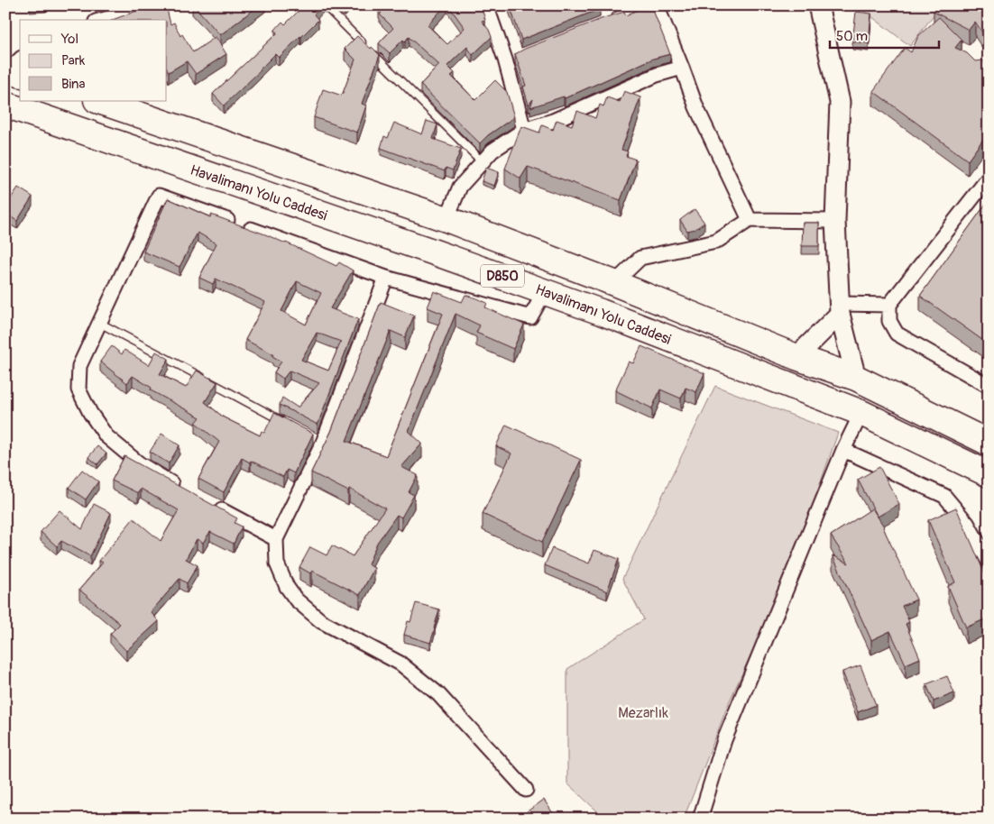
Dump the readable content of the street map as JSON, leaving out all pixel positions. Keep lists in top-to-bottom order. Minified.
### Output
{"streets":{"highway":["Havalimanı Yolu Caddesi","D850"]},"parks":["Mezarlık"],"legend":["Yol","Park","Bina"],"scale_bar":"50 m"}
